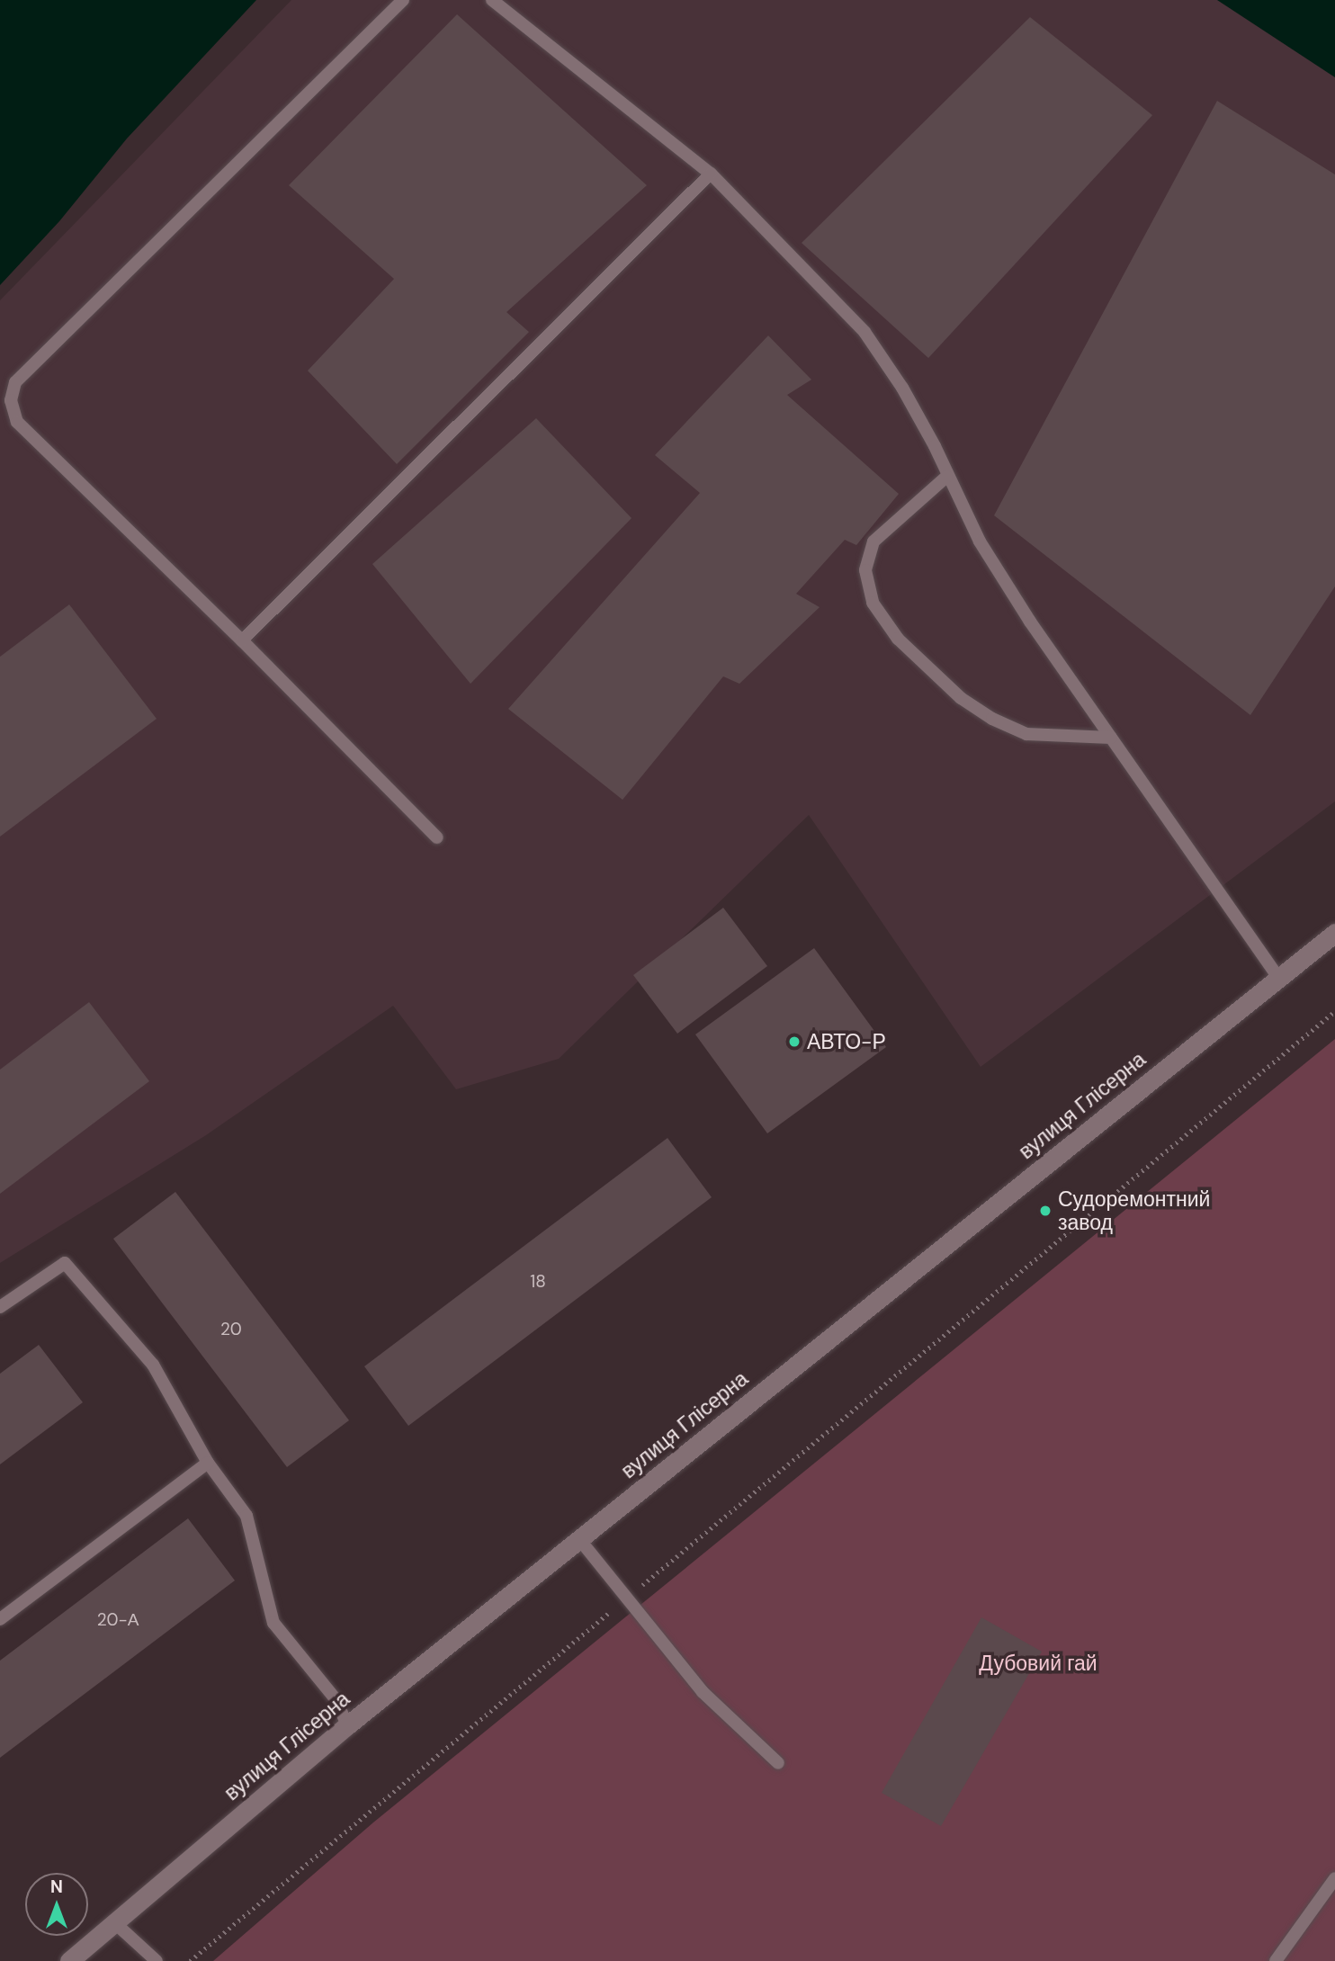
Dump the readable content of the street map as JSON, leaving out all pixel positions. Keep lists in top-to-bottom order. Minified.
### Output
{"streets":{"street":["вулиця Глісерна"]},"parks":["Дубовий гай"],"places":["АВТО-Р","Судоремонтний завод"],"house_numbers":["18","20","20-А"],"north":"top"}
